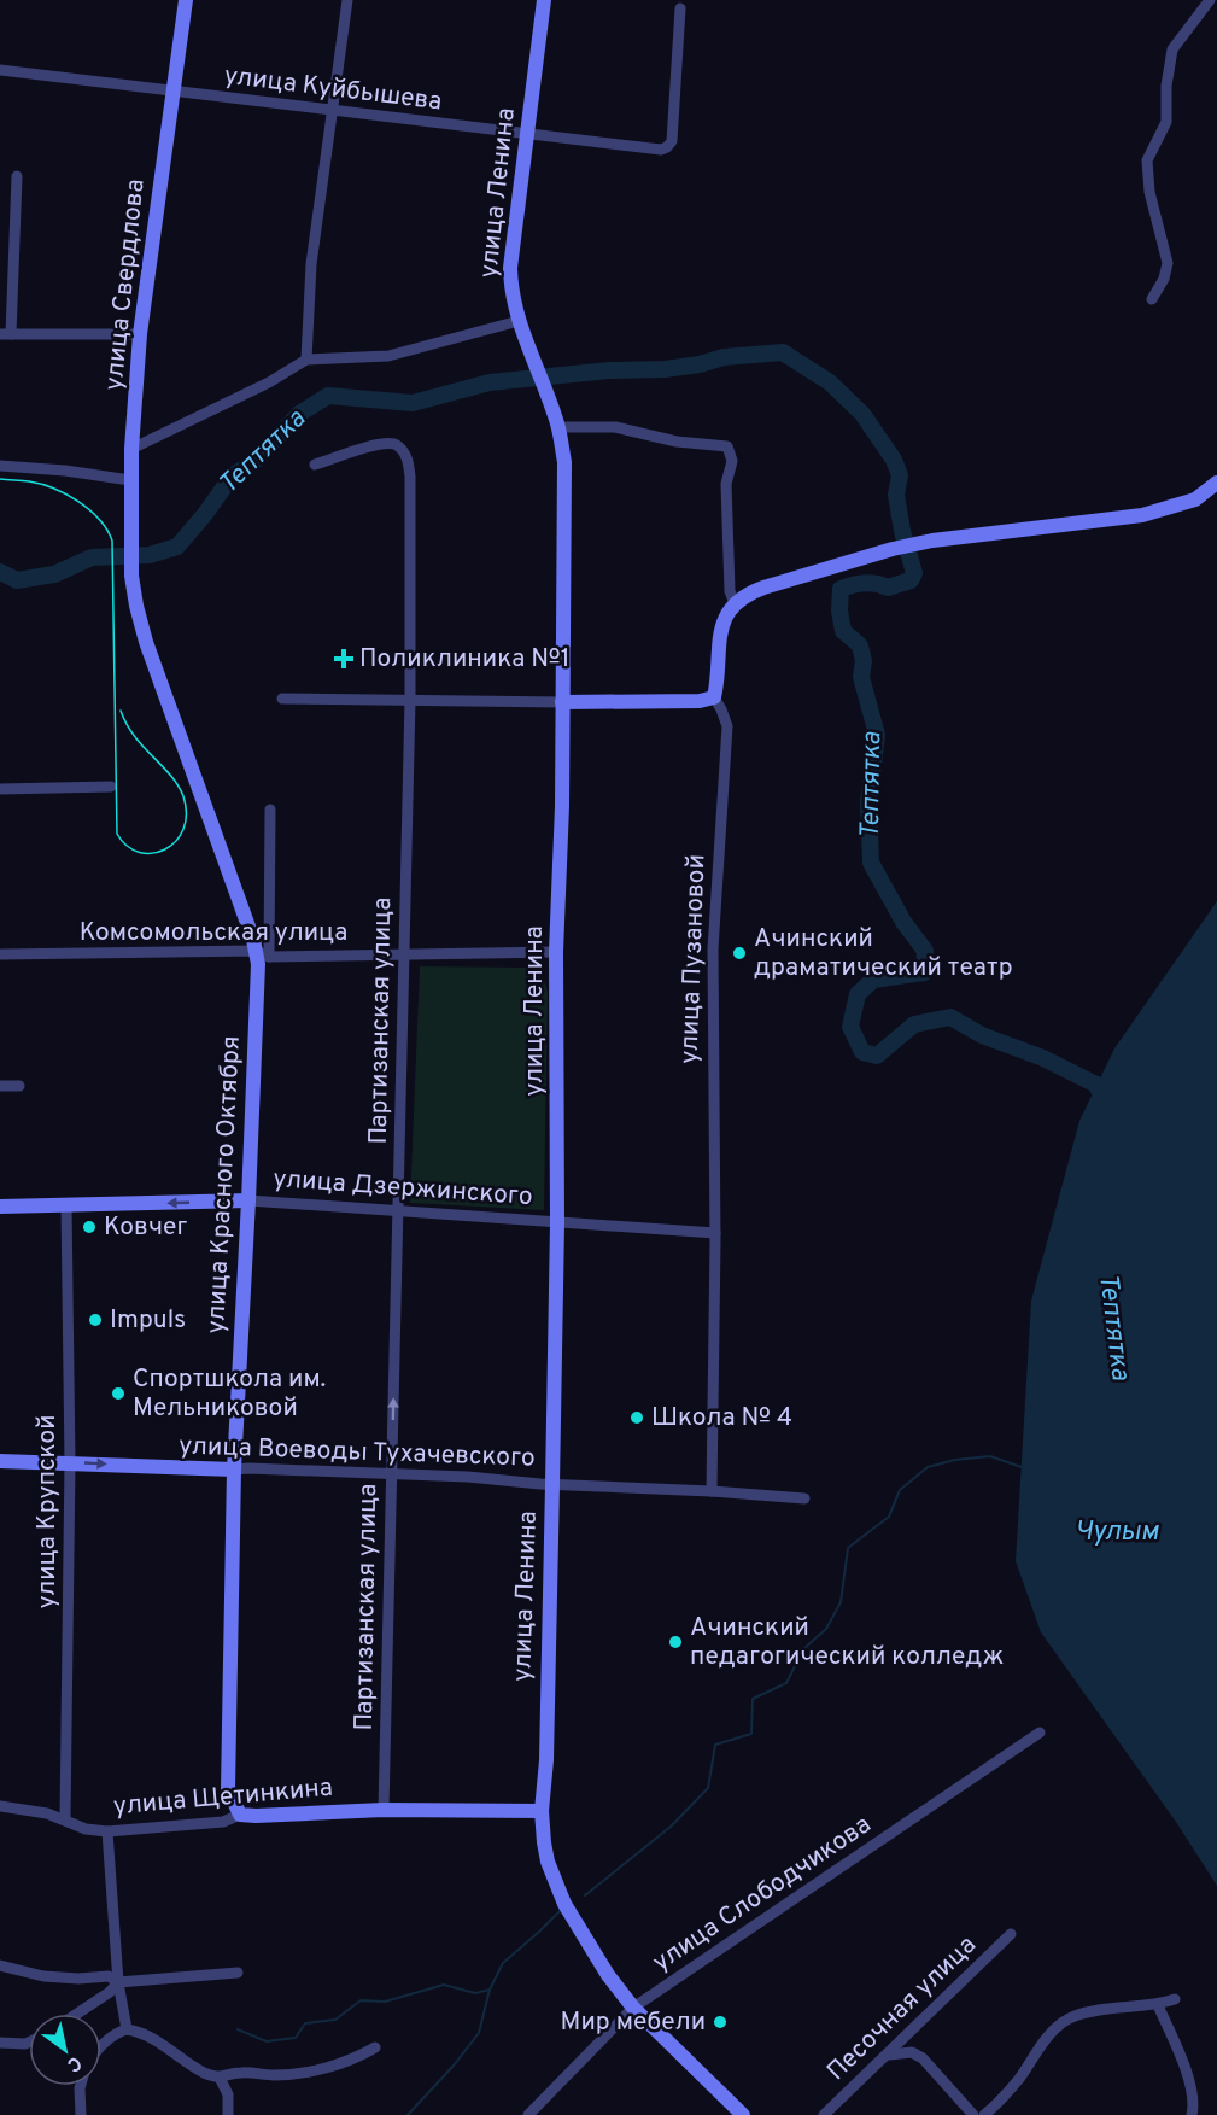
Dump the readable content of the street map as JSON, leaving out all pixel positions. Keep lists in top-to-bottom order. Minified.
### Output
{"streets":{"main road":["улица Ленина","улица Свердлова","улица Пузановой","улица Красного Октября","улица Дзержинского","улица Воеводы Тухачевского","улица Щетинкина"],"street":["улица Куйбышева","Комсомольская улица","Партизанская улица","улица Крупской","улица Слободчикова","Песочная улица"]},"crossings":[["улица Куйбышева","улица Ленина"],["улица Куйбышева","улица Свердлова"],["улица Ленина","Комсомольская улица"],["улица Ленина","улица Дзержинского"],["улица Ленина","улица Воеводы Тухачевского"],["улица Ленина","улица Щетинкина"],["улица Ленина","улица Слободчикова"],["улица Свердлова","улица Красного Октября"],["Комсомольская улица","Партизанская улица"],["Комсомольская улица","улица Красного Октября"],["улица Пузановой","улица Дзержинского"],["улица Пузановой","улица Воеводы Тухачевского"],["Партизанская улица","улица Дзержинского"],["Партизанская улица","улица Воеводы Тухачевского"],["Партизанская улица","улица Щетинкина"],["улица Красного Октября","улица Дзержинского"],["улица Красного Октября","улица Воеводы Тухачевского"],["улица Красного Октября","улица Щетинкина"],["улица Дзержинского","улица Крупской"],["улица Воеводы Тухачевского","улица Крупской"],["улица Крупской","улица Щетинкина"]],"water":["Тептятка","Чулым"],"places":{"health":["Поликлиника №1"],"other":["Ачинский драматический театр","Ковчег","Impuls","Спортшкола им. Мельниковой","Школа № 4","Ачинский педагогический колледж","Мир мебели"]},"north":"bottom right"}
